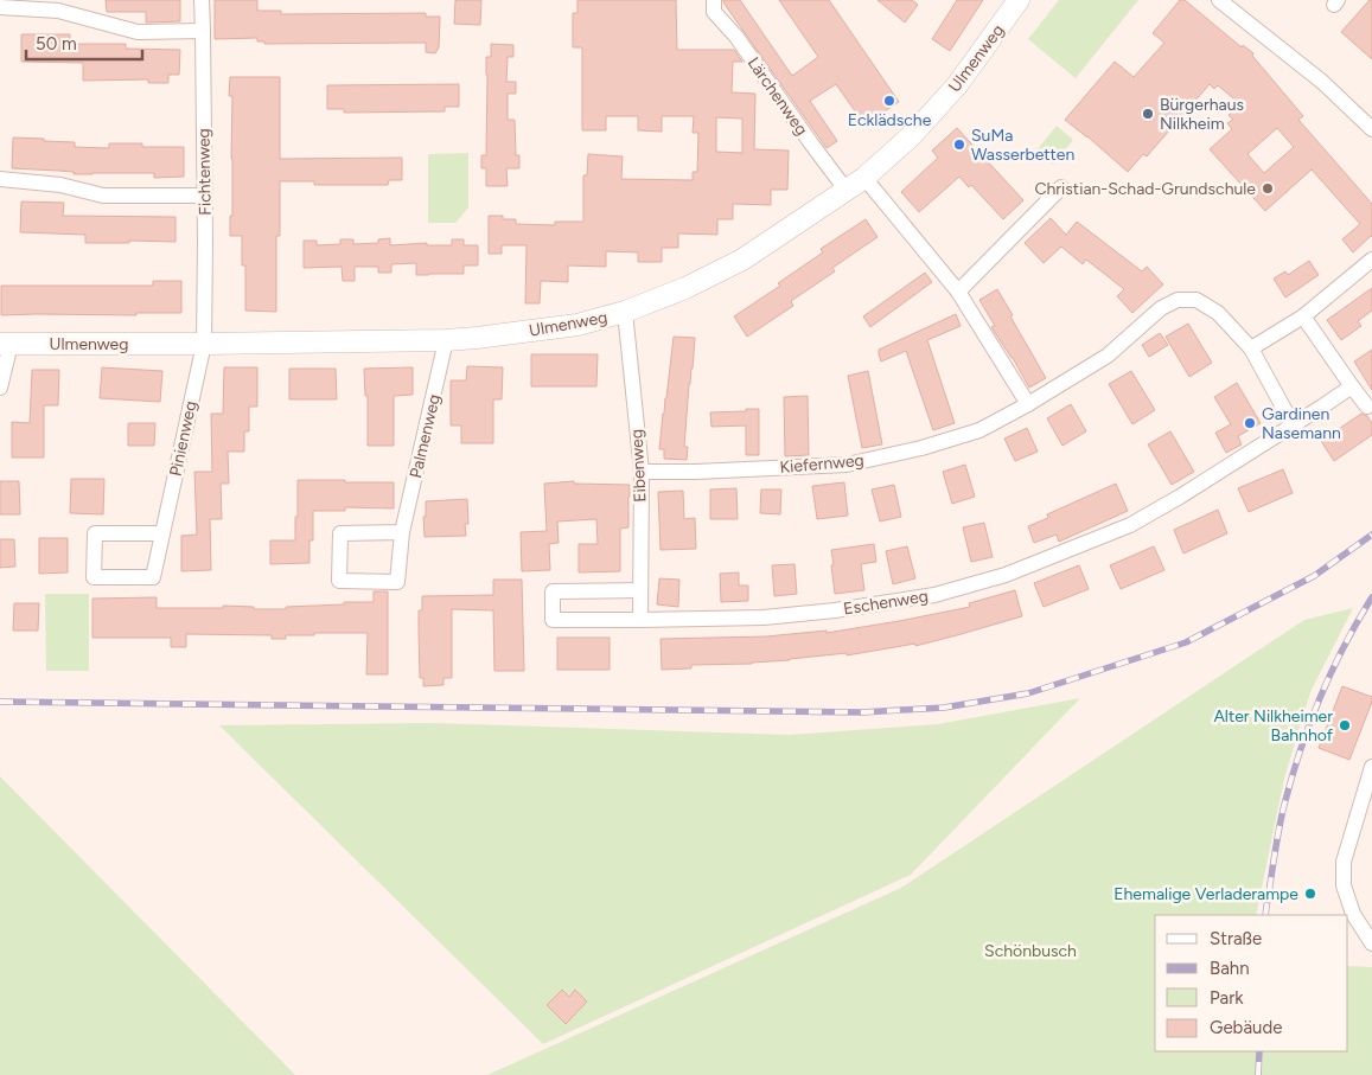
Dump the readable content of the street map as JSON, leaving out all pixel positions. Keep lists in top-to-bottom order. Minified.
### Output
{"streets":{"street":["Ulmenweg","Lärchenweg","Fichtenweg","Palmenweg","Pinienweg","Kiefernweg","Eibenweg","Eschenweg"]},"crossings":[["Ulmenweg","Lärchenweg"],["Ulmenweg","Fichtenweg"],["Ulmenweg","Palmenweg"],["Ulmenweg","Pinienweg"],["Ulmenweg","Eibenweg"],["Fichtenweg","Pinienweg"],["Kiefernweg","Eibenweg"],["Eibenweg","Eschenweg"]],"parks":["Schönbusch"],"places":["Ecklädsche","Bürgerhaus Nilkheim","SuMa Wasserbetten","Christian-Schad-Grundschule","Gardinen Nasemann","Alter Nilkheimer Bahnhof","Ehemalige Verladerampe"],"legend":["Straße","Bahn","Park","Gebäude"],"scale_bar":"50 m"}
